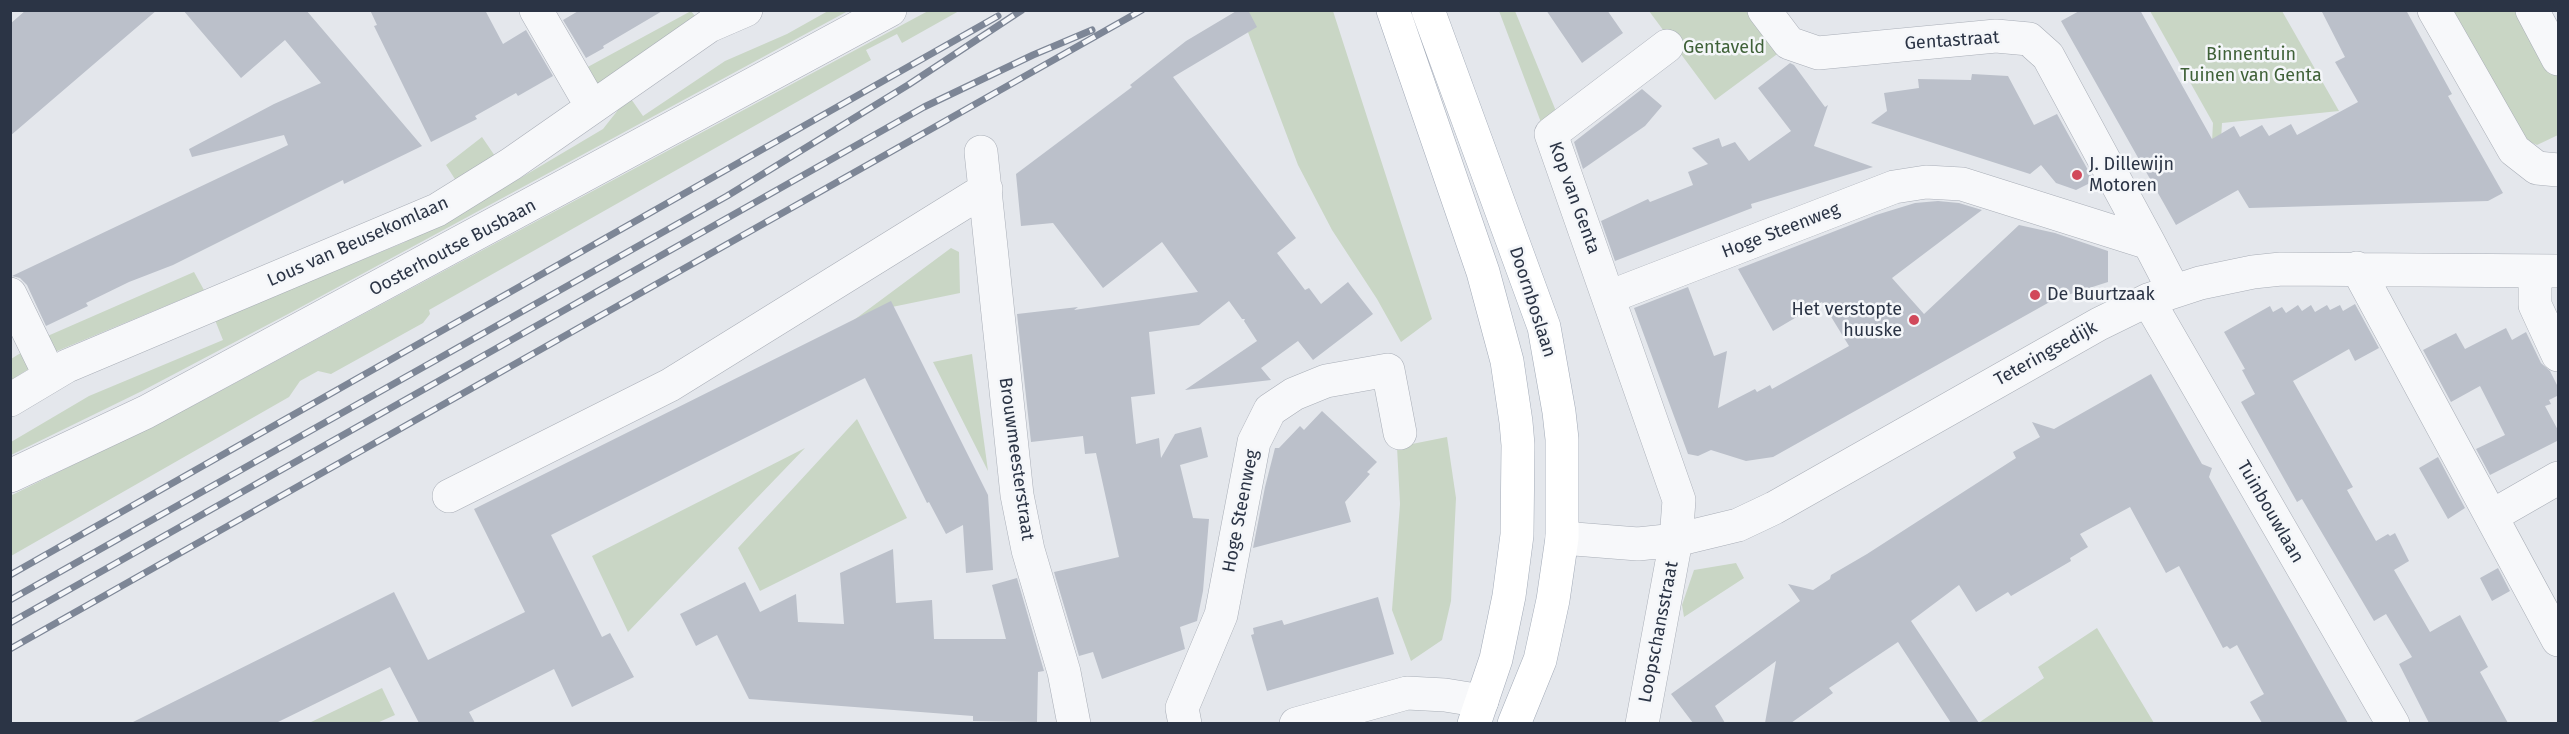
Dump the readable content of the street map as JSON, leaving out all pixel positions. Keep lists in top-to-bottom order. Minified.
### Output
{"streets":{"main road":["Doornboslaan"],"street":["Gentastraat","Kop van Genta","Hoge Steenweg","Lous van Beusekomlaan","Oosterhoutse Busbaan","Teteringsedijk","Brouwmeesterstraat","Tuinbouwlaan","Loopschansstraat"]},"crossings":[["Gentastraat","Hoge Steenweg"],["Kop van Genta","Hoge Steenweg"],["Doornboslaan","Teteringsedijk"],["Teteringsedijk","Tuinbouwlaan"],["Teteringsedijk","Loopschansstraat"]],"parks":["Gentaveld","Binnentuin Tuinen van Genta"],"places":["J. Dillewijn Motoren","De Buurtzaak","Het verstopte huuske"]}
